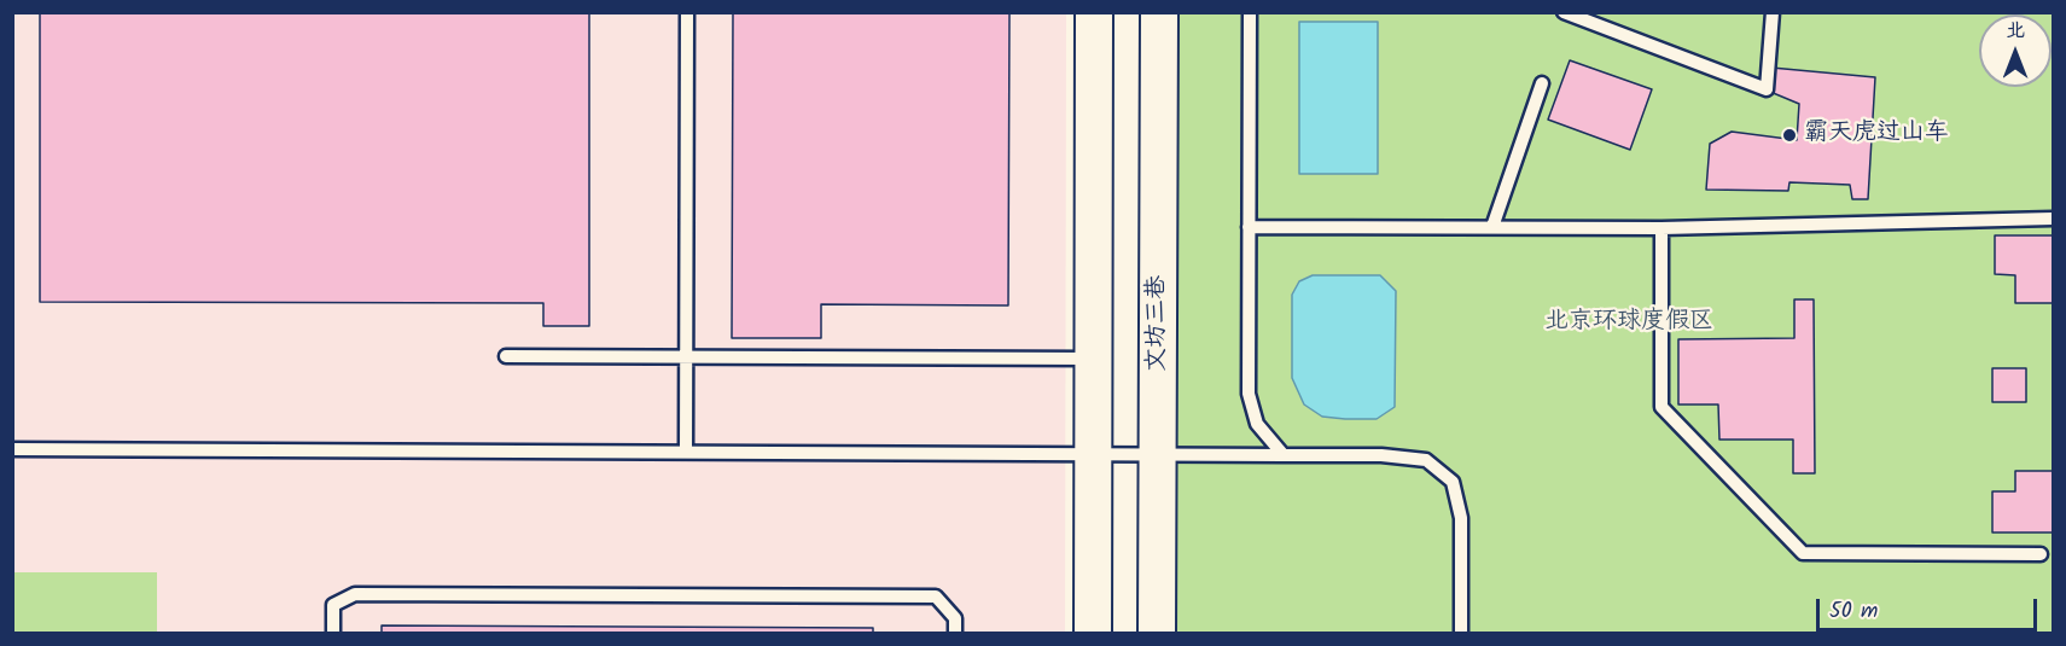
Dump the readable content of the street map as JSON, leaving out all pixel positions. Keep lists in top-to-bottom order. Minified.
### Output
{"streets":{"main road":["文坊三巷"]},"parks":["北京环球度假区"],"places":["霸天虎过山车"],"scale_bar":"50 m","north":"top"}
